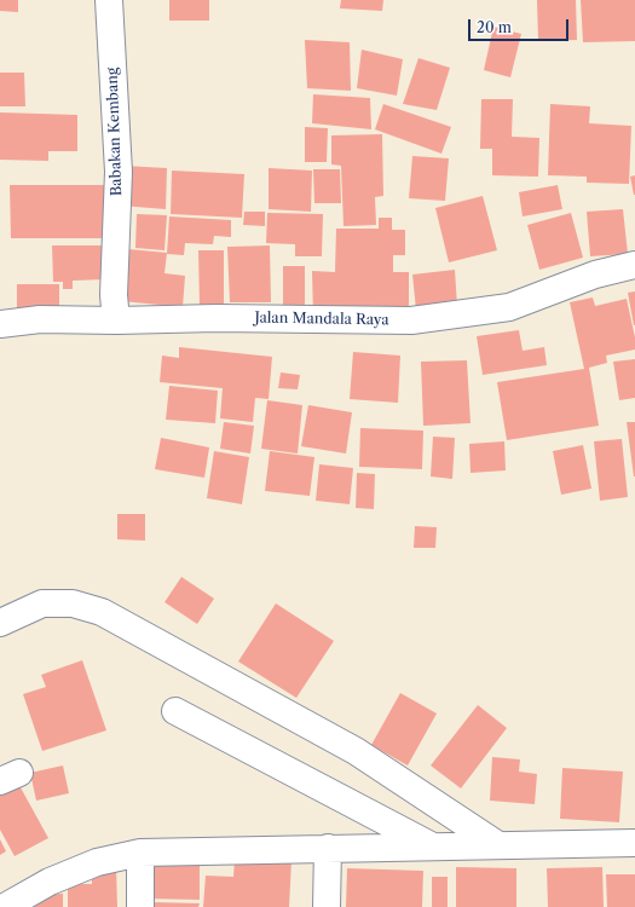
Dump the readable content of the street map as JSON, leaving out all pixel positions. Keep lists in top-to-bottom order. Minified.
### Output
{"streets":{"street":["Babakan Kembang","Jalan Mandala Raya"]},"crossings":[["Babakan Kembang","Jalan Mandala Raya"]],"scale_bar":"20 m"}
